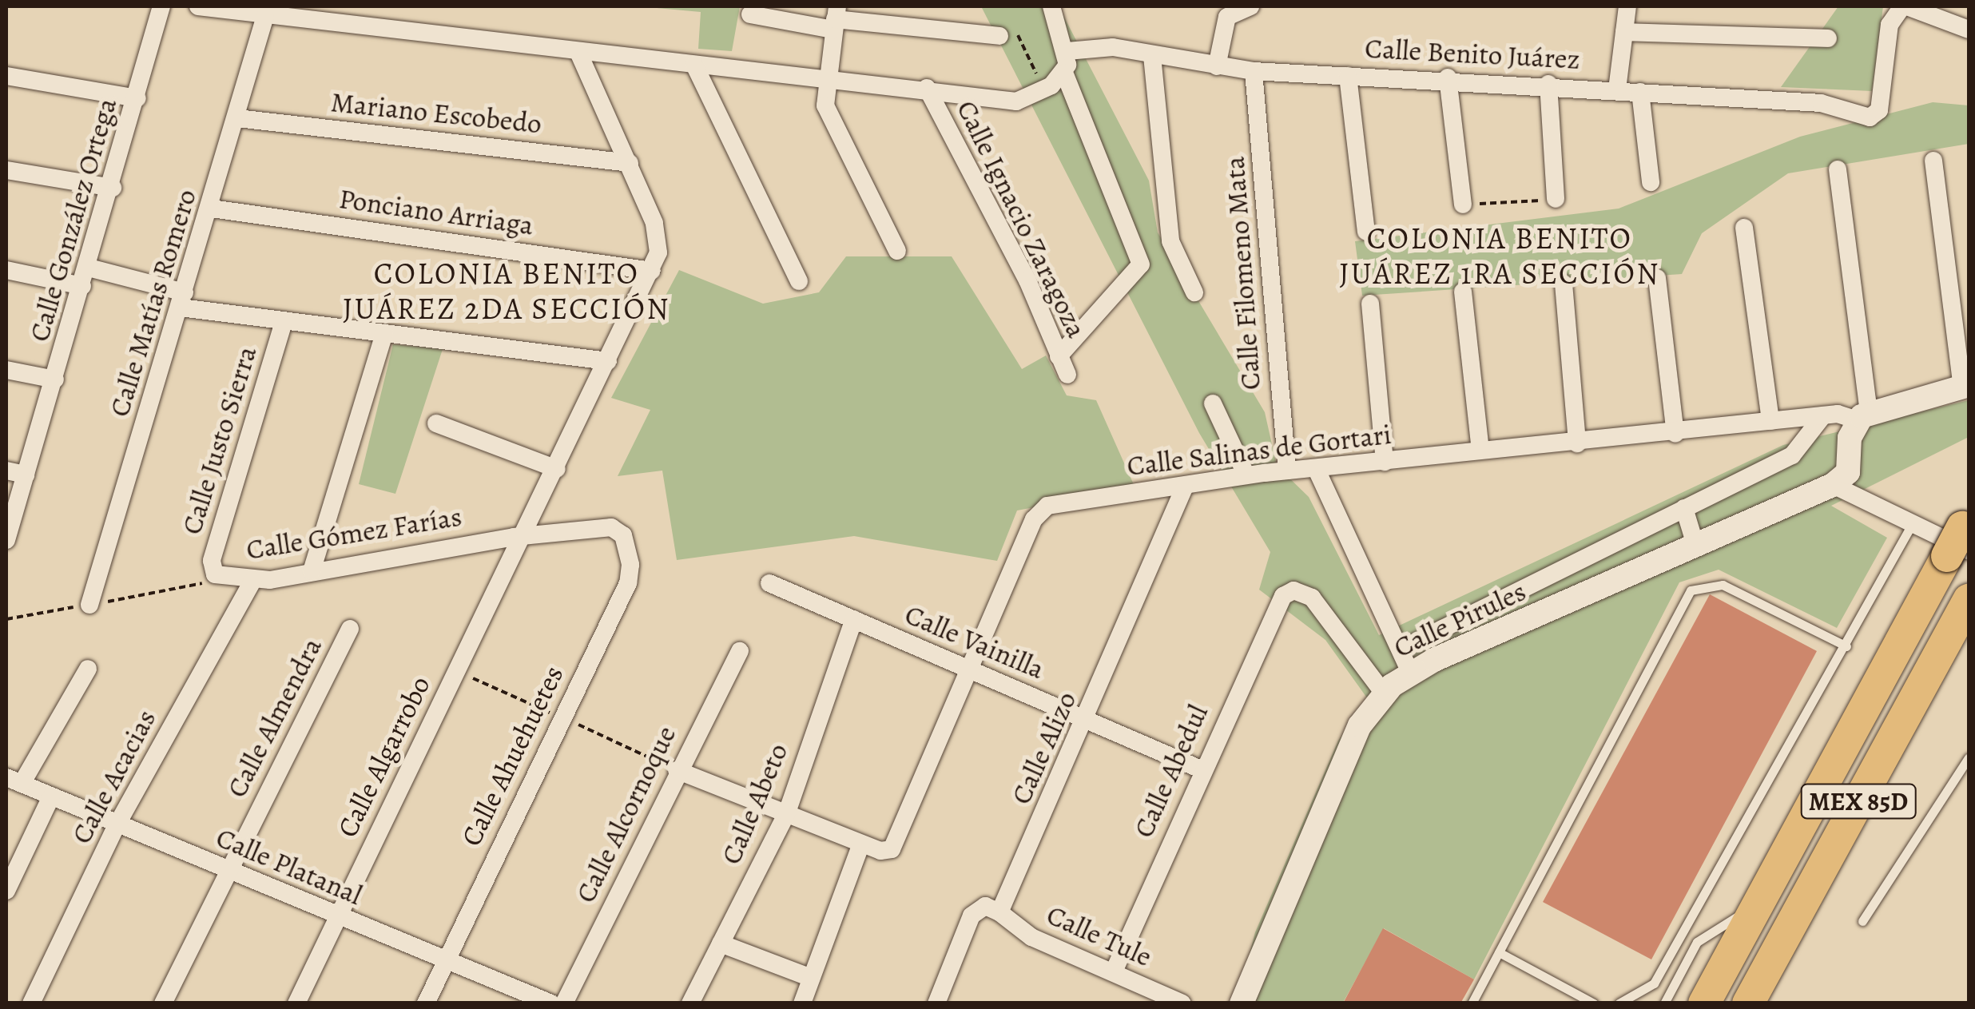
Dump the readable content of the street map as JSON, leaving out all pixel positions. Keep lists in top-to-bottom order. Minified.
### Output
{"streets":{"highway":["MEX 85D"],"street":["Calle Benito Juárez","Mariano Escobedo","Ponciano Arriaga","Calle Ignacio Zaragoza","Calle González Ortega","Calle Filomeno Mata","Calle Matías Romero","Calle Justo Sierra","Calle Salinas de Gortari","Calle Gómez Farías","Calle Pirules","Calle Vainilla","Calle Almendra","Calle Alizo","Calle Ahuehuetes","Calle Algarrobo","Calle Abedul","Calle Acacias","Calle Abeto","Calle Alcornoque","Calle Platanal","Calle Tule"]},"crossings":[["Calle Benito Juárez","Calle Filomeno Mata"],["Mariano Escobedo","Calle Matías Romero"],["Ponciano Arriaga","Calle Matías Romero"],["Ponciano Arriaga","Calle Algarrobo"],["Calle Filomeno Mata","Calle Salinas de Gortari"],["Calle Matías Romero","Calle Gómez Farías"],["Calle Justo Sierra","Calle Gómez Farías"],["Calle Salinas de Gortari","Calle Pirules"],["Calle Salinas de Gortari","Calle Vainilla"],["Calle Salinas de Gortari","Calle Alizo"],["Calle Gómez Farías","Calle Ahuehuetes"],["Calle Gómez Farías","Calle Algarrobo"],["Calle Gómez Farías","Calle Acacias"],["Calle Pirules","Calle Abedul"],["Calle Vainilla","Calle Alizo"],["Calle Vainilla","Calle Abedul"],["Calle Vainilla","Calle Abeto"],["Calle Almendra","Calle Platanal"],["Calle Alizo","Calle Tule"],["Calle Ahuehuetes","Calle Platanal"],["Calle Algarrobo","Calle Platanal"],["Calle Abedul","Calle Tule"],["Calle Acacias","Calle Platanal"]],"districts":["COLONIA BENITO JUÁREZ 1RA SECCIÓN","COLONIA BENITO JUÁREZ 2DA SECCIÓN"]}
